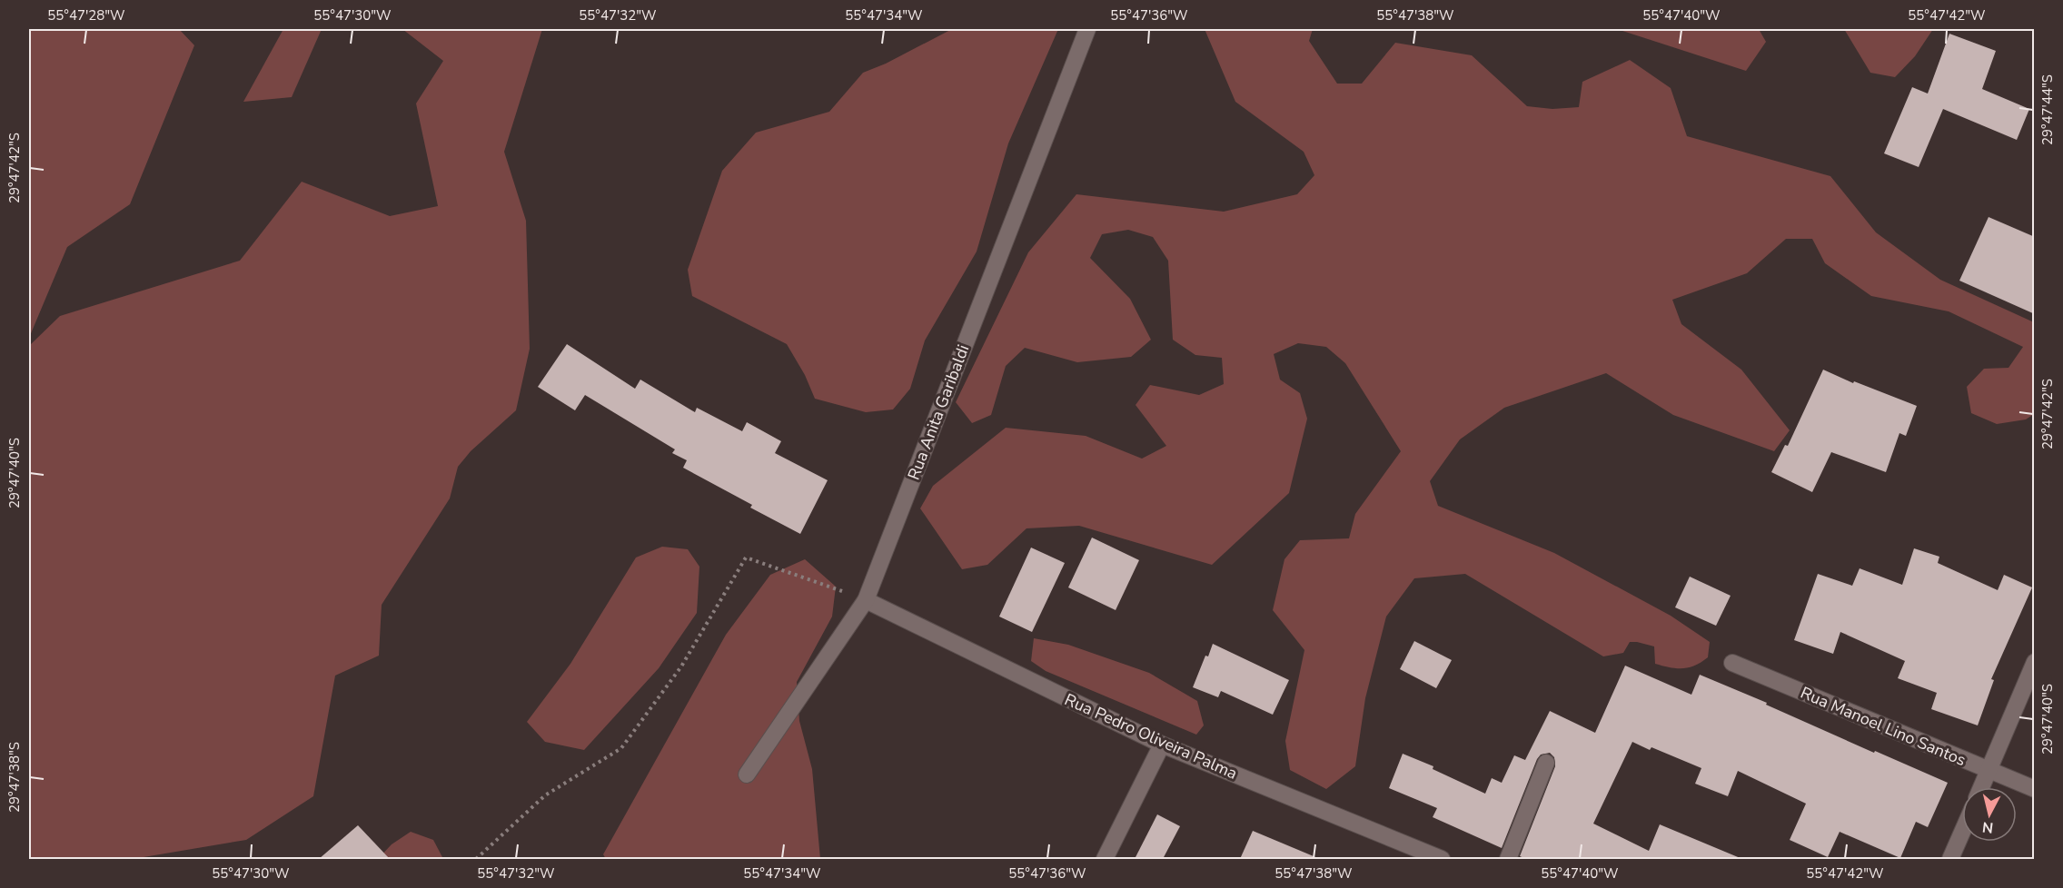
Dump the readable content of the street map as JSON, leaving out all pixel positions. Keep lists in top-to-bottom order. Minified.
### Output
{"streets":{"street":["Rua Anita Garibaldi","Rua Manoel Lino Santos","Rua Pedro Oliveira Palma"]},"crossings":[["Rua Anita Garibaldi","Rua Pedro Oliveira Palma"]],"north":"bottom","coordinates":["55°47'28\"W","55°47'30\"W","55°47'32\"W","55°47'34\"W","55°47'36\"W","55°47'38\"W","55°47'40\"W","55°47'42\"W","29°47'44\"S","29°47'42\"S","29°47'40\"S","29°47'38\"S"]}
